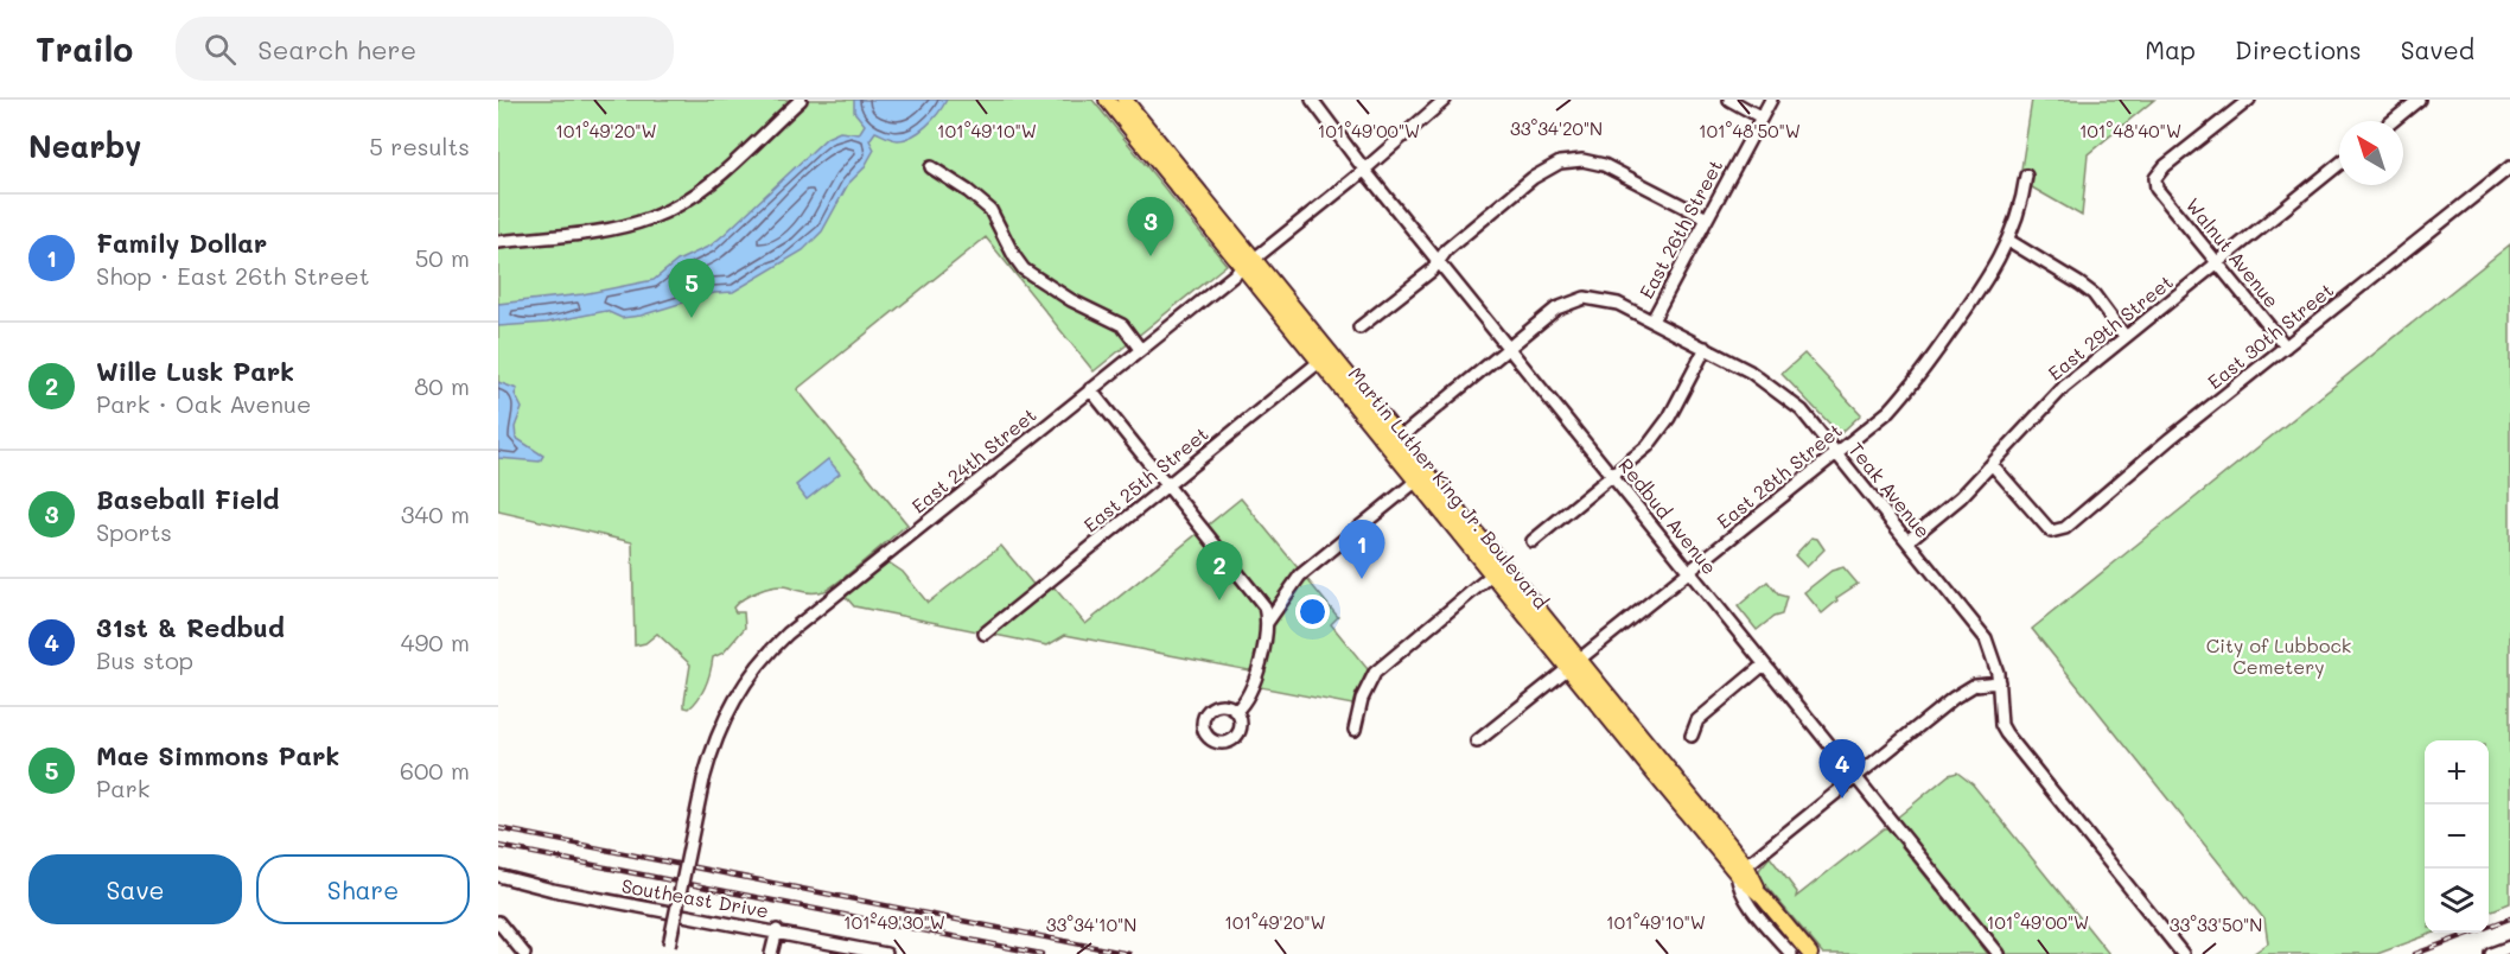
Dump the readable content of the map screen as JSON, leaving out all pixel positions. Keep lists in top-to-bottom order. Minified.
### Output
{"streets":{"main road":["Martin Luther King Jr. Boulevard"],"street":["East 26th Street","Walnut Avenue","East 29th Street","East 30th Street","East 24th Street","East 28th Street","East 25th Street","Teak Avenue","Redbud Avenue","Southeast Drive"]},"crossings":[["East 26th Street","Martin Luther King Jr. Boulevard"],["East 26th Street","Teak Avenue"],["East 26th Street","Redbud Avenue"],["Walnut Avenue","East 29th Street"],["Walnut Avenue","East 30th Street"],["East 29th Street","East 30th Street"],["East 29th Street","Teak Avenue"],["East 24th Street","Martin Luther King Jr. Boulevard"],["East 24th Street","Redbud Avenue"],["East 28th Street","Martin Luther King Jr. Boulevard"],["East 28th Street","Teak Avenue"],["East 28th Street","Redbud Avenue"],["East 25th Street","Martin Luther King Jr. Boulevard"]],"parks":["City of Lubbock Cemetery"],"north":"top left","page":{"header":"Trailo","search":"Search here","nav":["Map","Directions","Saved"],"heading":["Nearby","5 results"],"list":[{"mark":"1","name":"Family Dollar","note":"Shop · East 26th Street","value":"50 m"},{"mark":"2","name":"Wille Lusk Park","note":"Park · Oak Avenue","value":"80 m"},{"mark":"3","name":"Baseball Field","note":"Sports","value":"340 m"},{"mark":"4","name":"31st & Redbud","note":"Bus stop","value":"490 m"},{"mark":"5","name":"Mae Simmons Park","note":"Park","value":"600 m"}],"pins":["3","5","1","2","4"],"map_buttons":["+","−"],"buttons":["Save","Share"]},"coordinates":["33°34'20\"N","101°49'20\"W","101°49'10\"W","101°49'00\"W","101°48'50\"W","101°48'40\"W","101°49'30\"W","33°34'10\"N","33°33'50\"N"]}
